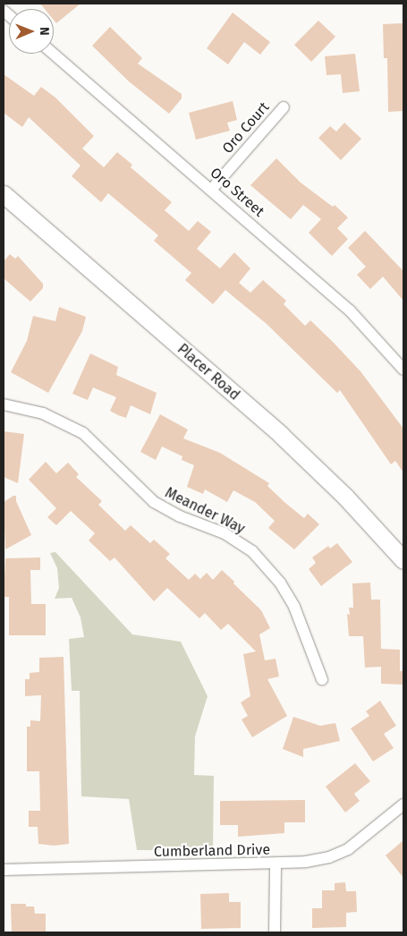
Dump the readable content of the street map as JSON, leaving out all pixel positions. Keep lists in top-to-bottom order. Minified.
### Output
{"streets":{"main road":["Placer Road"],"street":["Oro Court","Oro Street","Meander Way","Cumberland Drive"]},"crossings":[["Oro Court","Oro Street"]],"north":"right"}
